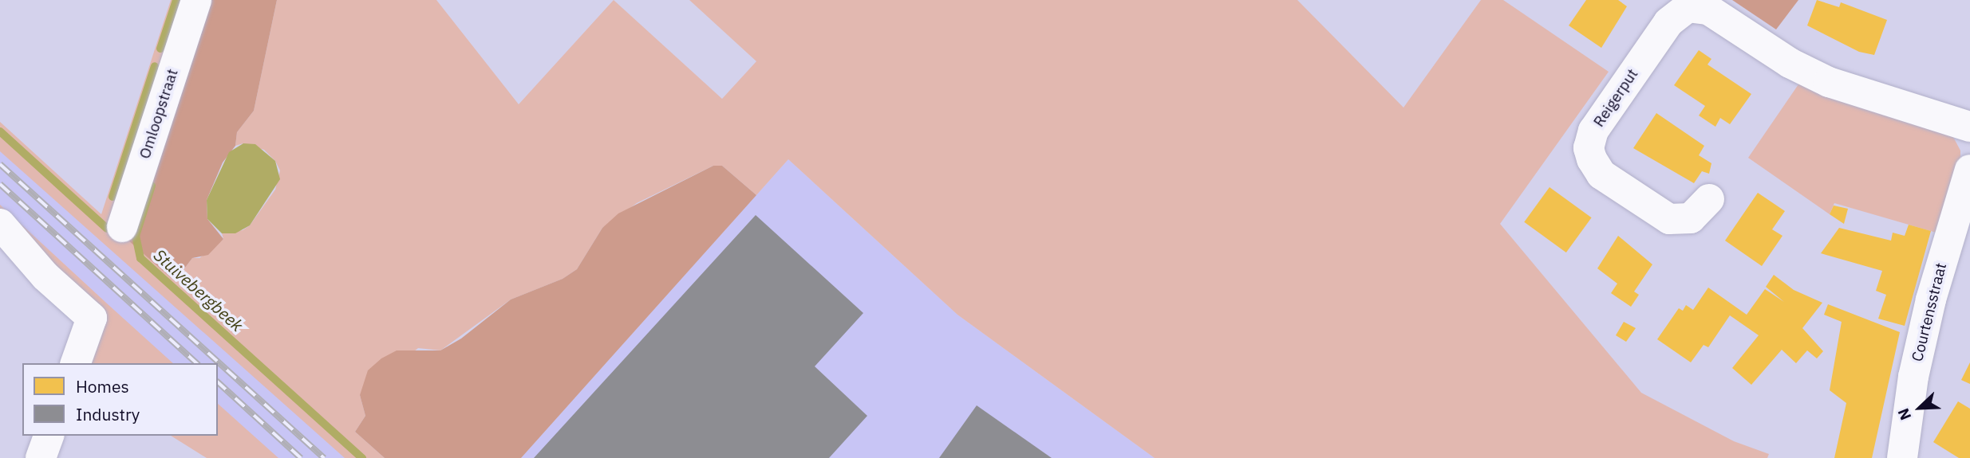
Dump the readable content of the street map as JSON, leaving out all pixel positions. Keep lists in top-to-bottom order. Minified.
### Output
{"streets":{"street":["Reigerput","Omloopstraat","Courtensstraat"]},"water":["Stuivebergbeek"],"legend":["Homes","Industry"],"north":"bottom left"}
